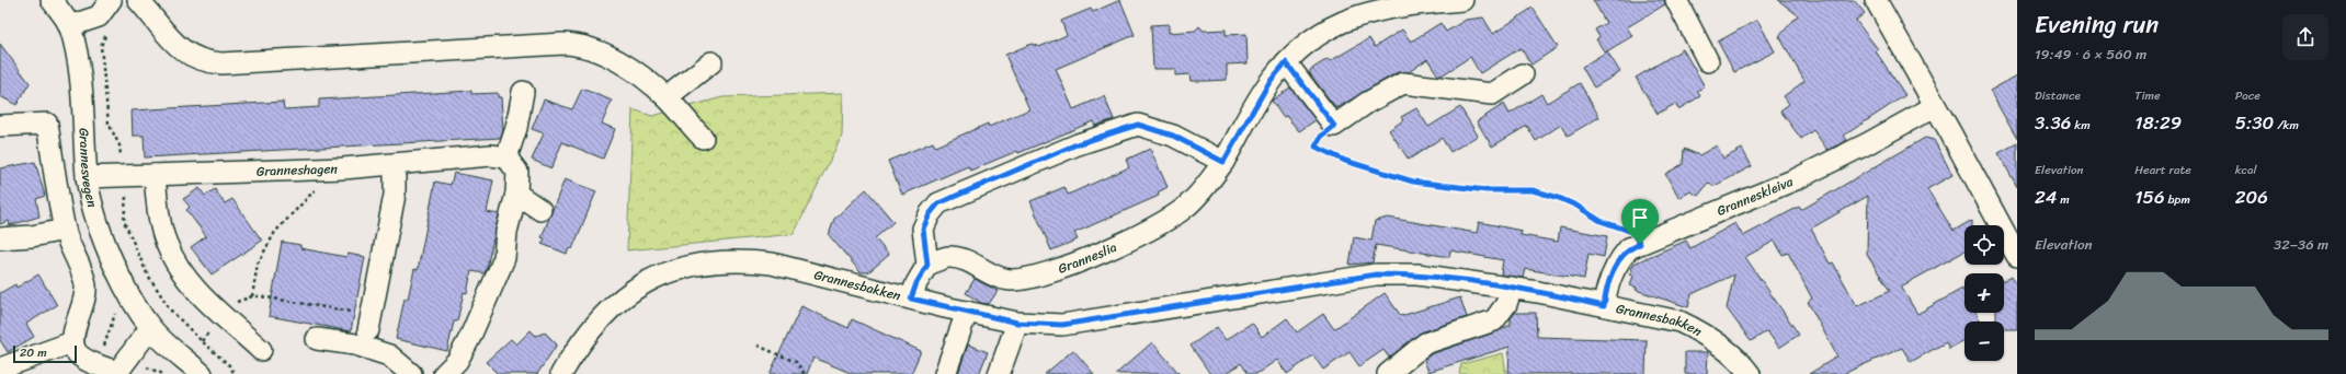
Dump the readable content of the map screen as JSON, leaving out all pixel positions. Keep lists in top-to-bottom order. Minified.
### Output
{"streets":{"street":["Grannesvegen","Granneshagen","Granneskleiva","Granneslia","Grannesbakken"]},"crossings":[["Grannesvegen","Granneshagen"],["Granneskleiva","Grannesbakken"]],"scale_bar":"20 m","page":{"heading":["Evening run","19:49 · 6 × 560 m"],"stats":[["Distance","3.36 km"],["Time","18:29"],["Pace","5:30 /km"],["Elevation","24 m"],["Heart rate","156 bpm"],["kcal","206"]],"chart":["Elevation","32–36 m"],"map_buttons":["+","−"],"scale":"20 m"}}
